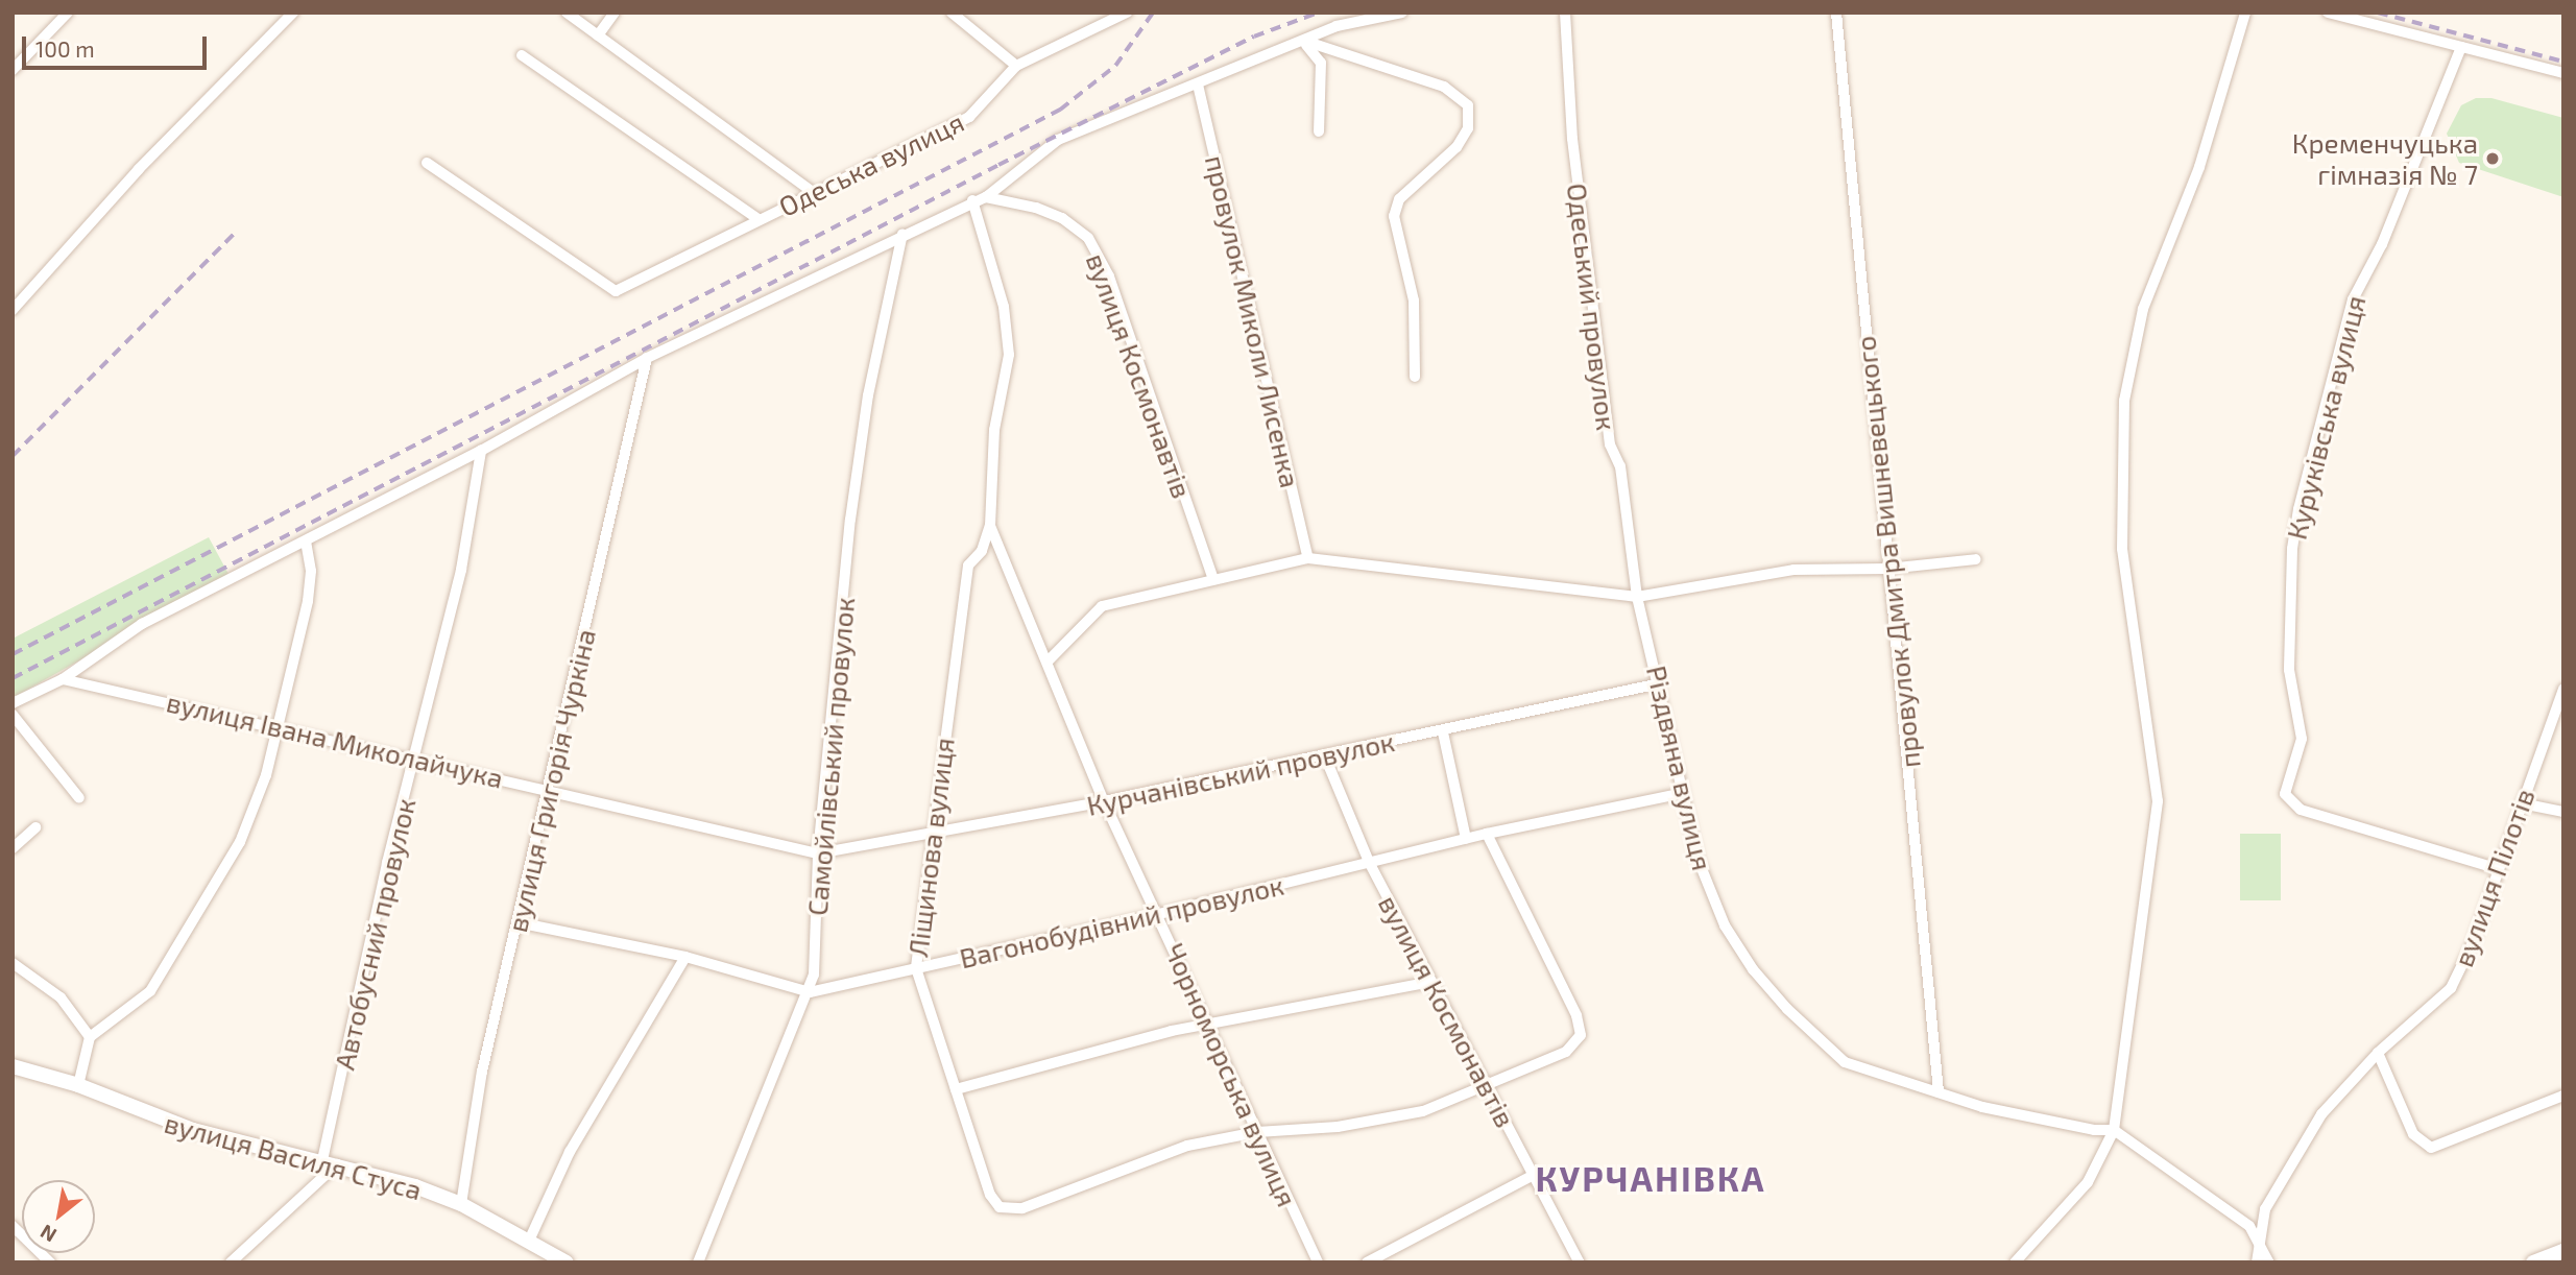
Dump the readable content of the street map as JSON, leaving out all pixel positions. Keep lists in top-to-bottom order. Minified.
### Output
{"streets":{"main road":["вулиця Василя Стуса"],"street":["Одеська вулиця","Одеський провулок","провулок Миколи Лисенка","вулиця Космонавтів","Куруківська вулиця","провулок Дмитра Вишневецького","вулиця Івана Миколайчука","Самойлівський провулок","Різдвяна вулиця","Курчанівський провулок","вулиця Григорія Чуркіна","Ліщинова вулиця","вулиця Пілотів","Вагонобудівний провулок","Автобусний провулок","Чорноморська вулиця"]},"crossings":[["Одеський провулок","Різдвяна вулиця"],["вулиця Космонавтів","Курчанівський провулок"],["вулиця Космонавтів","Ліщинова вулиця"],["вулиця Космонавтів","Вагонобудівний провулок"],["Куруківська вулиця","вулиця Пілотів"],["провулок Дмитра Вишневецького","Різдвяна вулиця"],["вулиця Івана Миколайчука","Самойлівський провулок"],["вулиця Івана Миколайчука","Курчанівський провулок"],["вулиця Івана Миколайчука","вулиця Григорія Чуркіна"],["вулиця Івана Миколайчука","Автобусний провулок"],["Самойлівський провулок","Курчанівський провулок"],["Самойлівський провулок","Вагонобудівний провулок"],["Різдвяна вулиця","Курчанівський провулок"],["Різдвяна вулиця","Вагонобудівний провулок"],["Курчанівський провулок","Ліщинова вулиця"],["Курчанівський провулок","Чорноморська вулиця"],["вулиця Григорія Чуркіна","Вагонобудівний провулок"],["вулиця Григорія Чуркіна","вулиця Василя Стуса"],["Ліщинова вулиця","Вагонобудівний провулок"],["Ліщинова вулиця","Чорноморська вулиця"],["Вагонобудівний провулок","Чорноморська вулиця"],["Автобусний провулок","вулиця Василя Стуса"]],"districts":["КУРЧАНІВКА"],"places":["Кременчуцька гімназія № 7"],"scale_bar":"100 m","north":"bottom left"}
